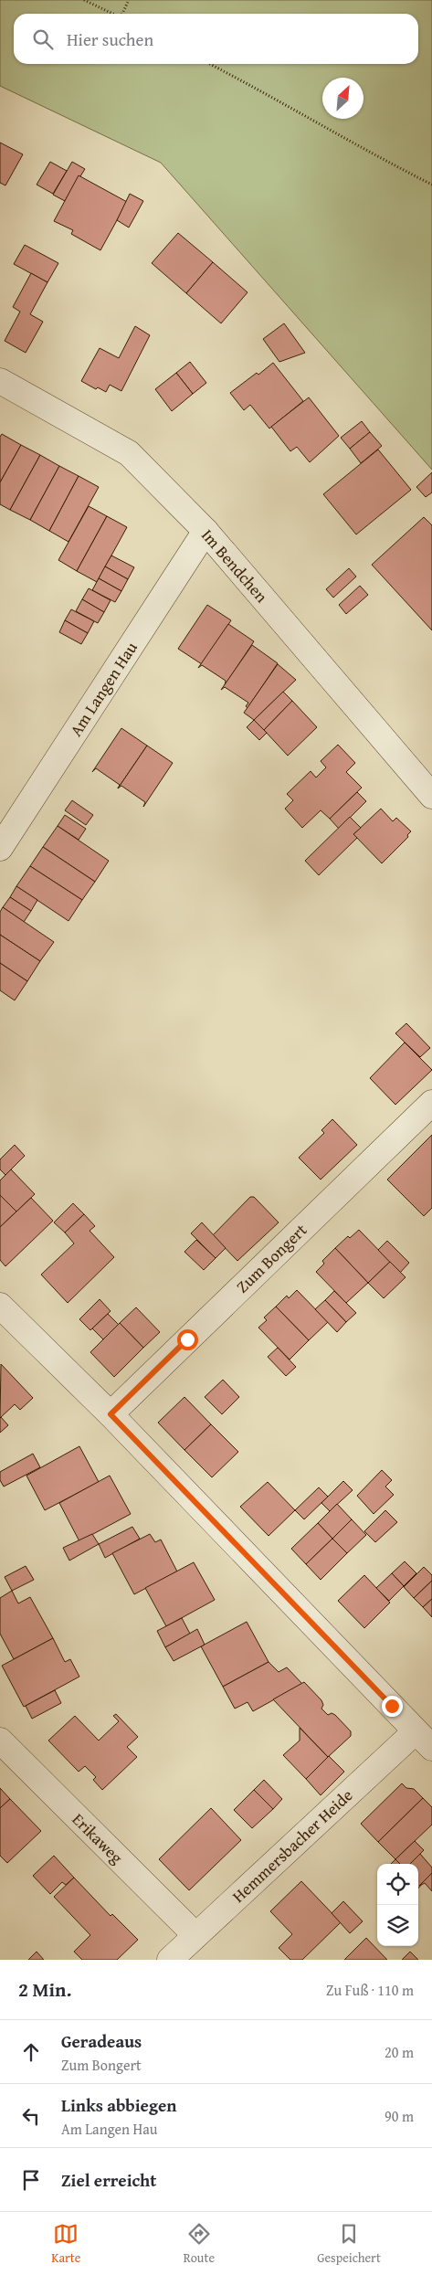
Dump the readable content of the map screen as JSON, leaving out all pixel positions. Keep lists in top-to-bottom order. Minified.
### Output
{"streets":{"street":["Im Bendchen","Am Langen Hau","Zum Bongert","Erikaweg","Hemmersbacher Heide"]},"crossings":[["Im Bendchen","Am Langen Hau"],["Erikaweg","Hemmersbacher Heide"]],"north":"top right","page":{"search":"Hier suchen","heading":["2 Min.","Zu Fuß · 110 m"],"list":[["Geradeaus","Zum Bongert","20 m"],["Links abbiegen","Am Langen Hau","90 m"],"Ziel erreicht"],"nav":["Karte","Route","Gespeichert"]}}
